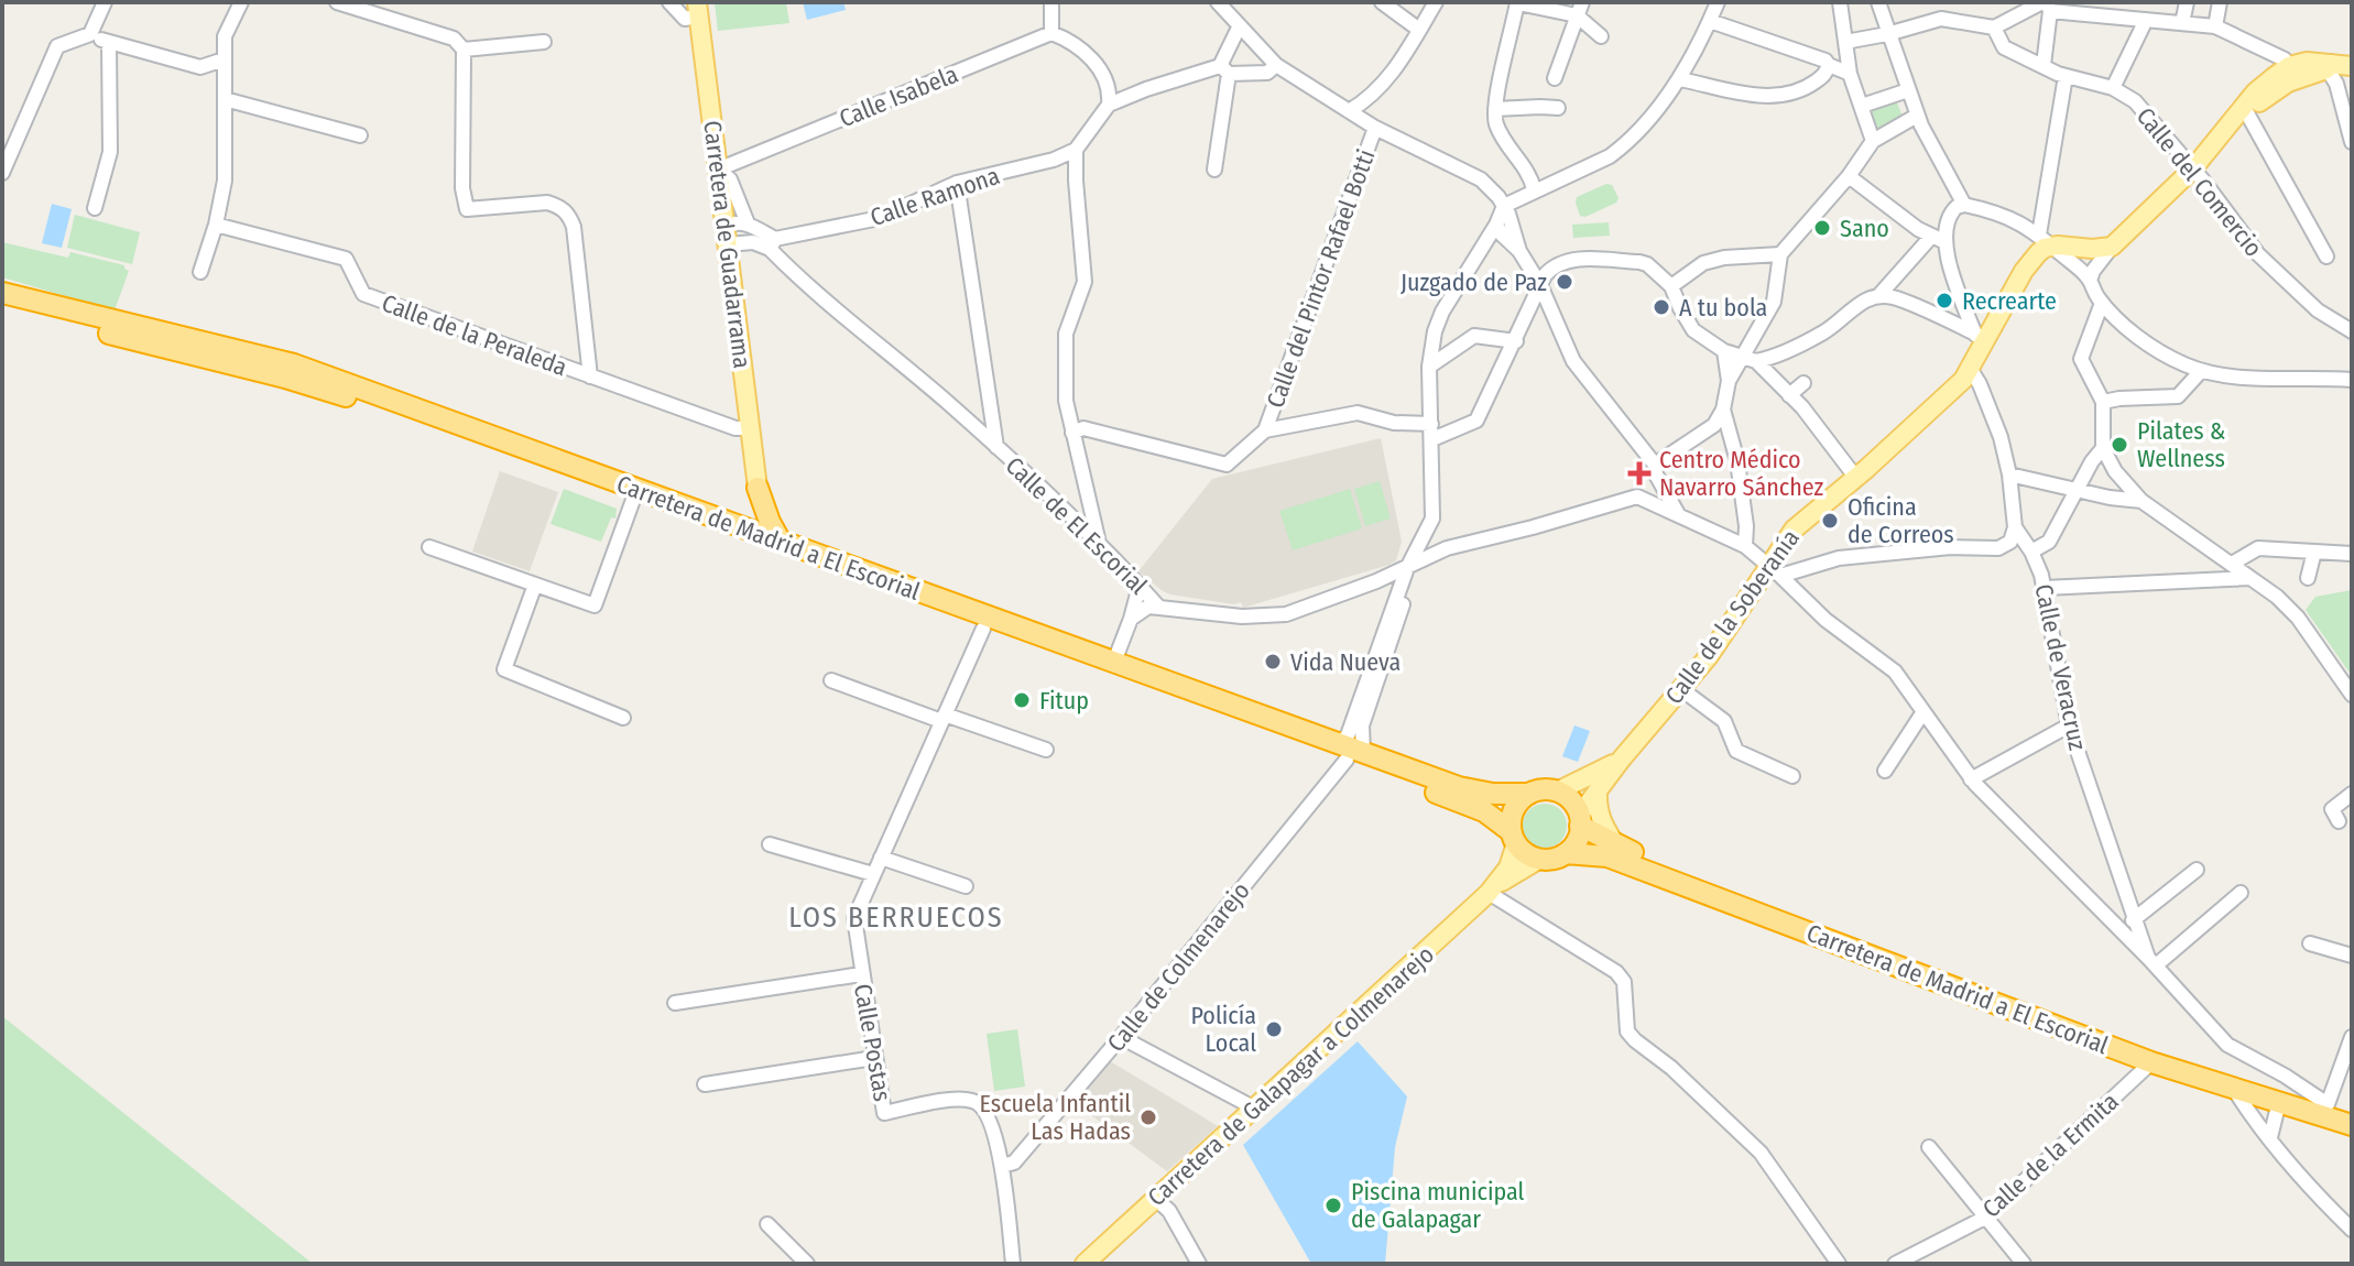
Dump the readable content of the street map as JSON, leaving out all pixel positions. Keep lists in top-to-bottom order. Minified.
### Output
{"streets":{"highway":["Carretera de Madrid a El Escorial"],"main road":["Carretera de Guadarrama","Calle de la Soberanía","Carretera de Galapagar a Colmenarejo"],"street":["Calle Isabela","Calle del Comercio","Calle Ramona","Calle del Pintor Rafael Botti","Calle de la Peraleda","Calle de El Escorial","Calle de Veracruz","Calle de Colmenarejo","Calle Postas","Calle de la Ermita"]},"crossings":[["Calle Isabela","Carretera de Guadarrama"],["Calle Ramona","Calle de El Escorial"],["Carretera de Guadarrama","Calle de la Peraleda"],["Calle de El Escorial","Calle de Veracruz"],["Calle de El Escorial","Calle de Colmenarejo"],["Carretera de Madrid a El Escorial","Calle de la Soberanía"],["Carretera de Madrid a El Escorial","Calle de Veracruz"],["Carretera de Madrid a El Escorial","Calle de Colmenarejo"],["Carretera de Madrid a El Escorial","Calle Postas"],["Carretera de Madrid a El Escorial","Carretera de Galapagar a Colmenarejo"],["Carretera de Madrid a El Escorial","Calle de la Ermita"],["Calle de la Soberanía","Calle de Veracruz"],["Calle de la Soberanía","Carretera de Galapagar a Colmenarejo"],["Calle de Colmenarejo","Calle Postas"]],"districts":["LOS BERRUECOS"],"places":{"other":["Sano","Juzgado de Paz","Recrearte","A tu bola","Pilates & Wellness","Oficina de Correos","Vida Nueva","Fitup","Policía Local","Escuela Infantil Las Hadas","Piscina municipal de Galapagar"],"health":["Centro Médico Navarro Sánchez"]}}
